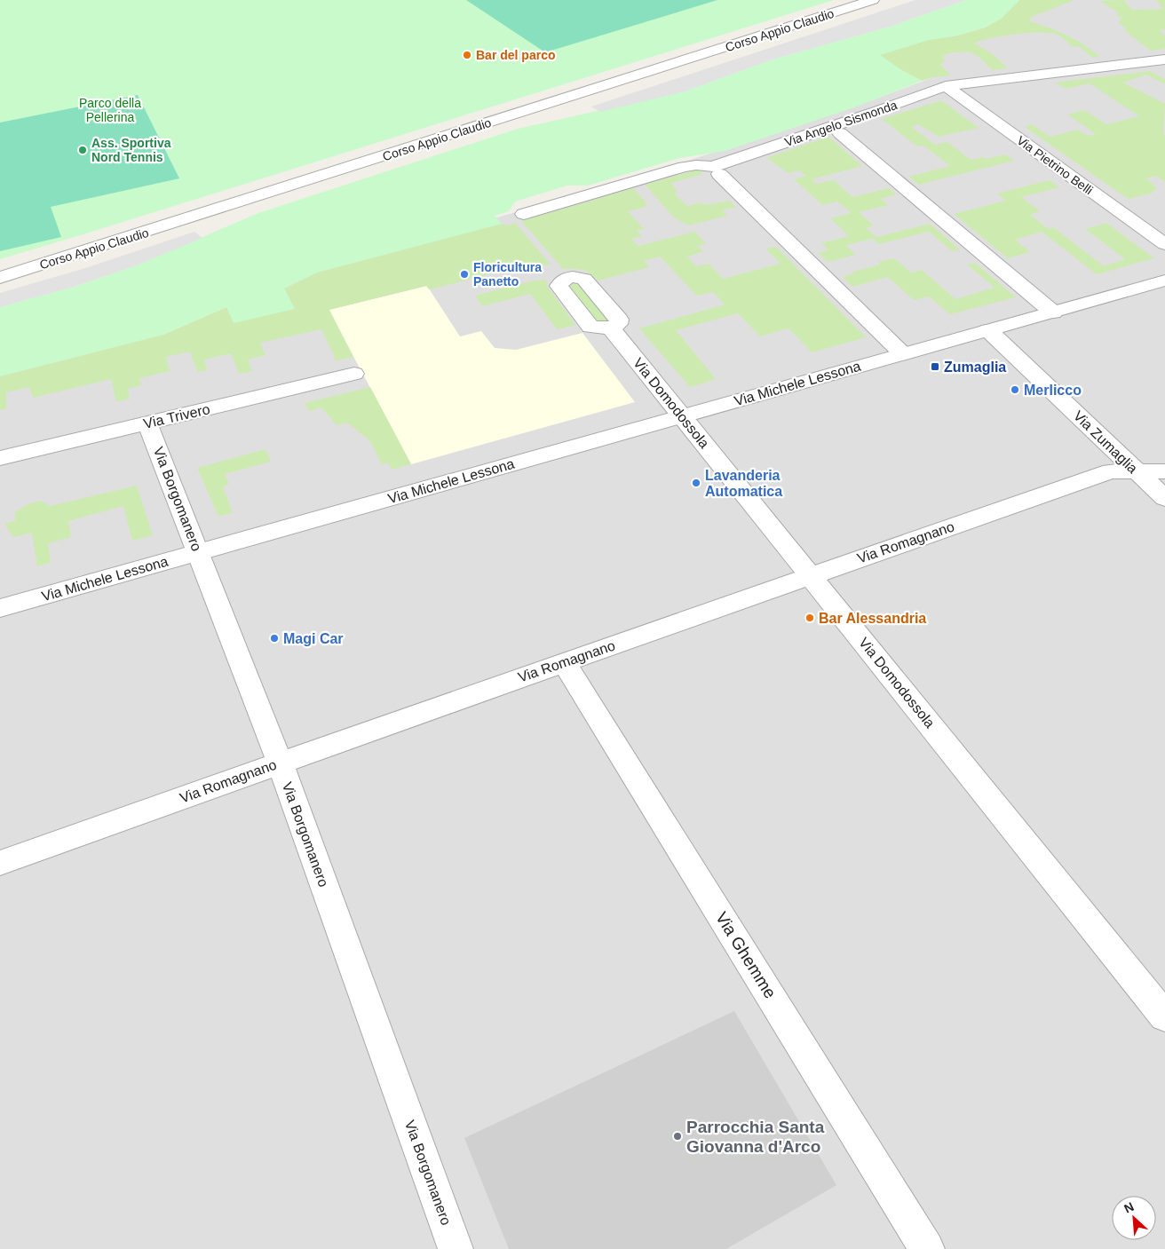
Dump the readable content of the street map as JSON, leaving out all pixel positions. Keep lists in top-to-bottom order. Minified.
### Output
{"streets":{"street":["Corso Appio Claudio","Via Angelo Sismonda","Via Pietrino Belli","Via Michele Lessona","Via Domodossola","Via Trivero","Via Zumaglia","Via Borgomanero","Via Romagnano","Via Ghemme"]},"crossings":[["Via Angelo Sismonda","Via Pietrino Belli"],["Via Michele Lessona","Via Domodossola"],["Via Michele Lessona","Via Zumaglia"],["Via Michele Lessona","Via Borgomanero"],["Via Domodossola","Via Romagnano"],["Via Trivero","Via Borgomanero"],["Via Zumaglia","Via Romagnano"],["Via Borgomanero","Via Romagnano"],["Via Romagnano","Via Ghemme"]],"parks":["Parco della Pellerina"],"places":{"other":["Bar del parco","Ass. Sportiva Nord Tennis","Floricultura Panetto","Merlicco","Lavanderia Automatica","Bar Alessandria","Magi Car","Parrocchia Santa Giovanna d'Arco"],"transit":["Zumaglia"]},"north":"top left"}
